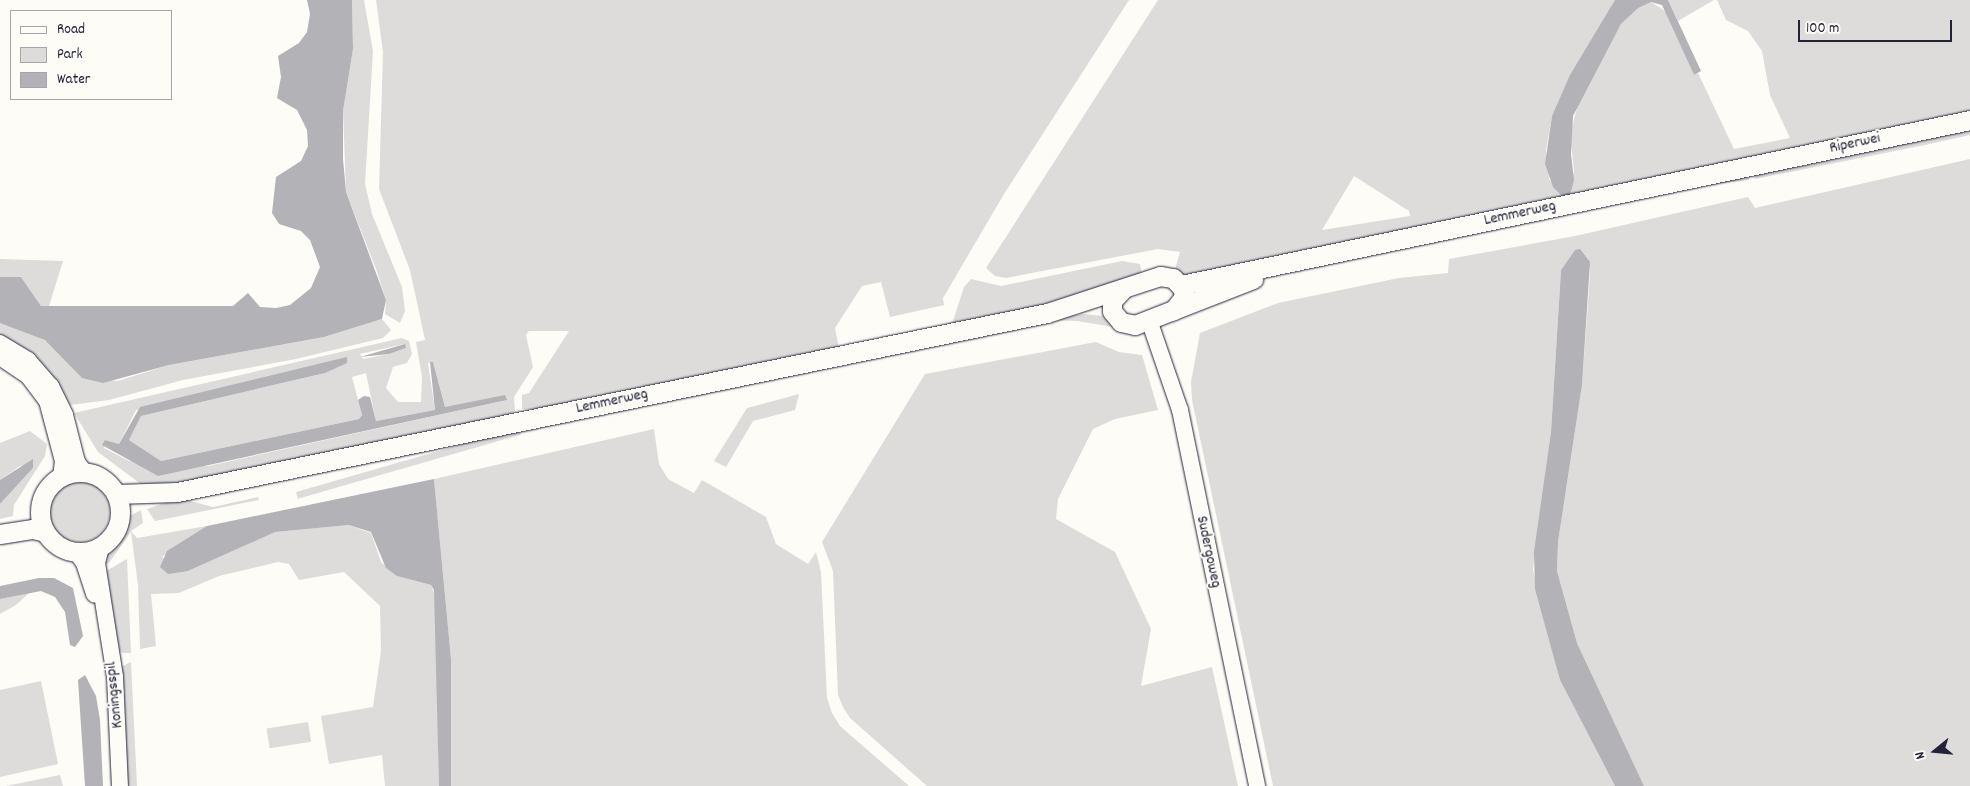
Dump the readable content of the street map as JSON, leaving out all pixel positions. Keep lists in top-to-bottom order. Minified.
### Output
{"streets":{"main road":["Riperwei","Lemmerweg"],"street":["Sudergoweg","Koningsspil"]},"crossings":[["Riperwei","Lemmerweg"],["Lemmerweg","Sudergoweg"],["Lemmerweg","Koningsspil"]],"legend":["Road","Park","Water"],"scale_bar":"100 m","north":"left"}
